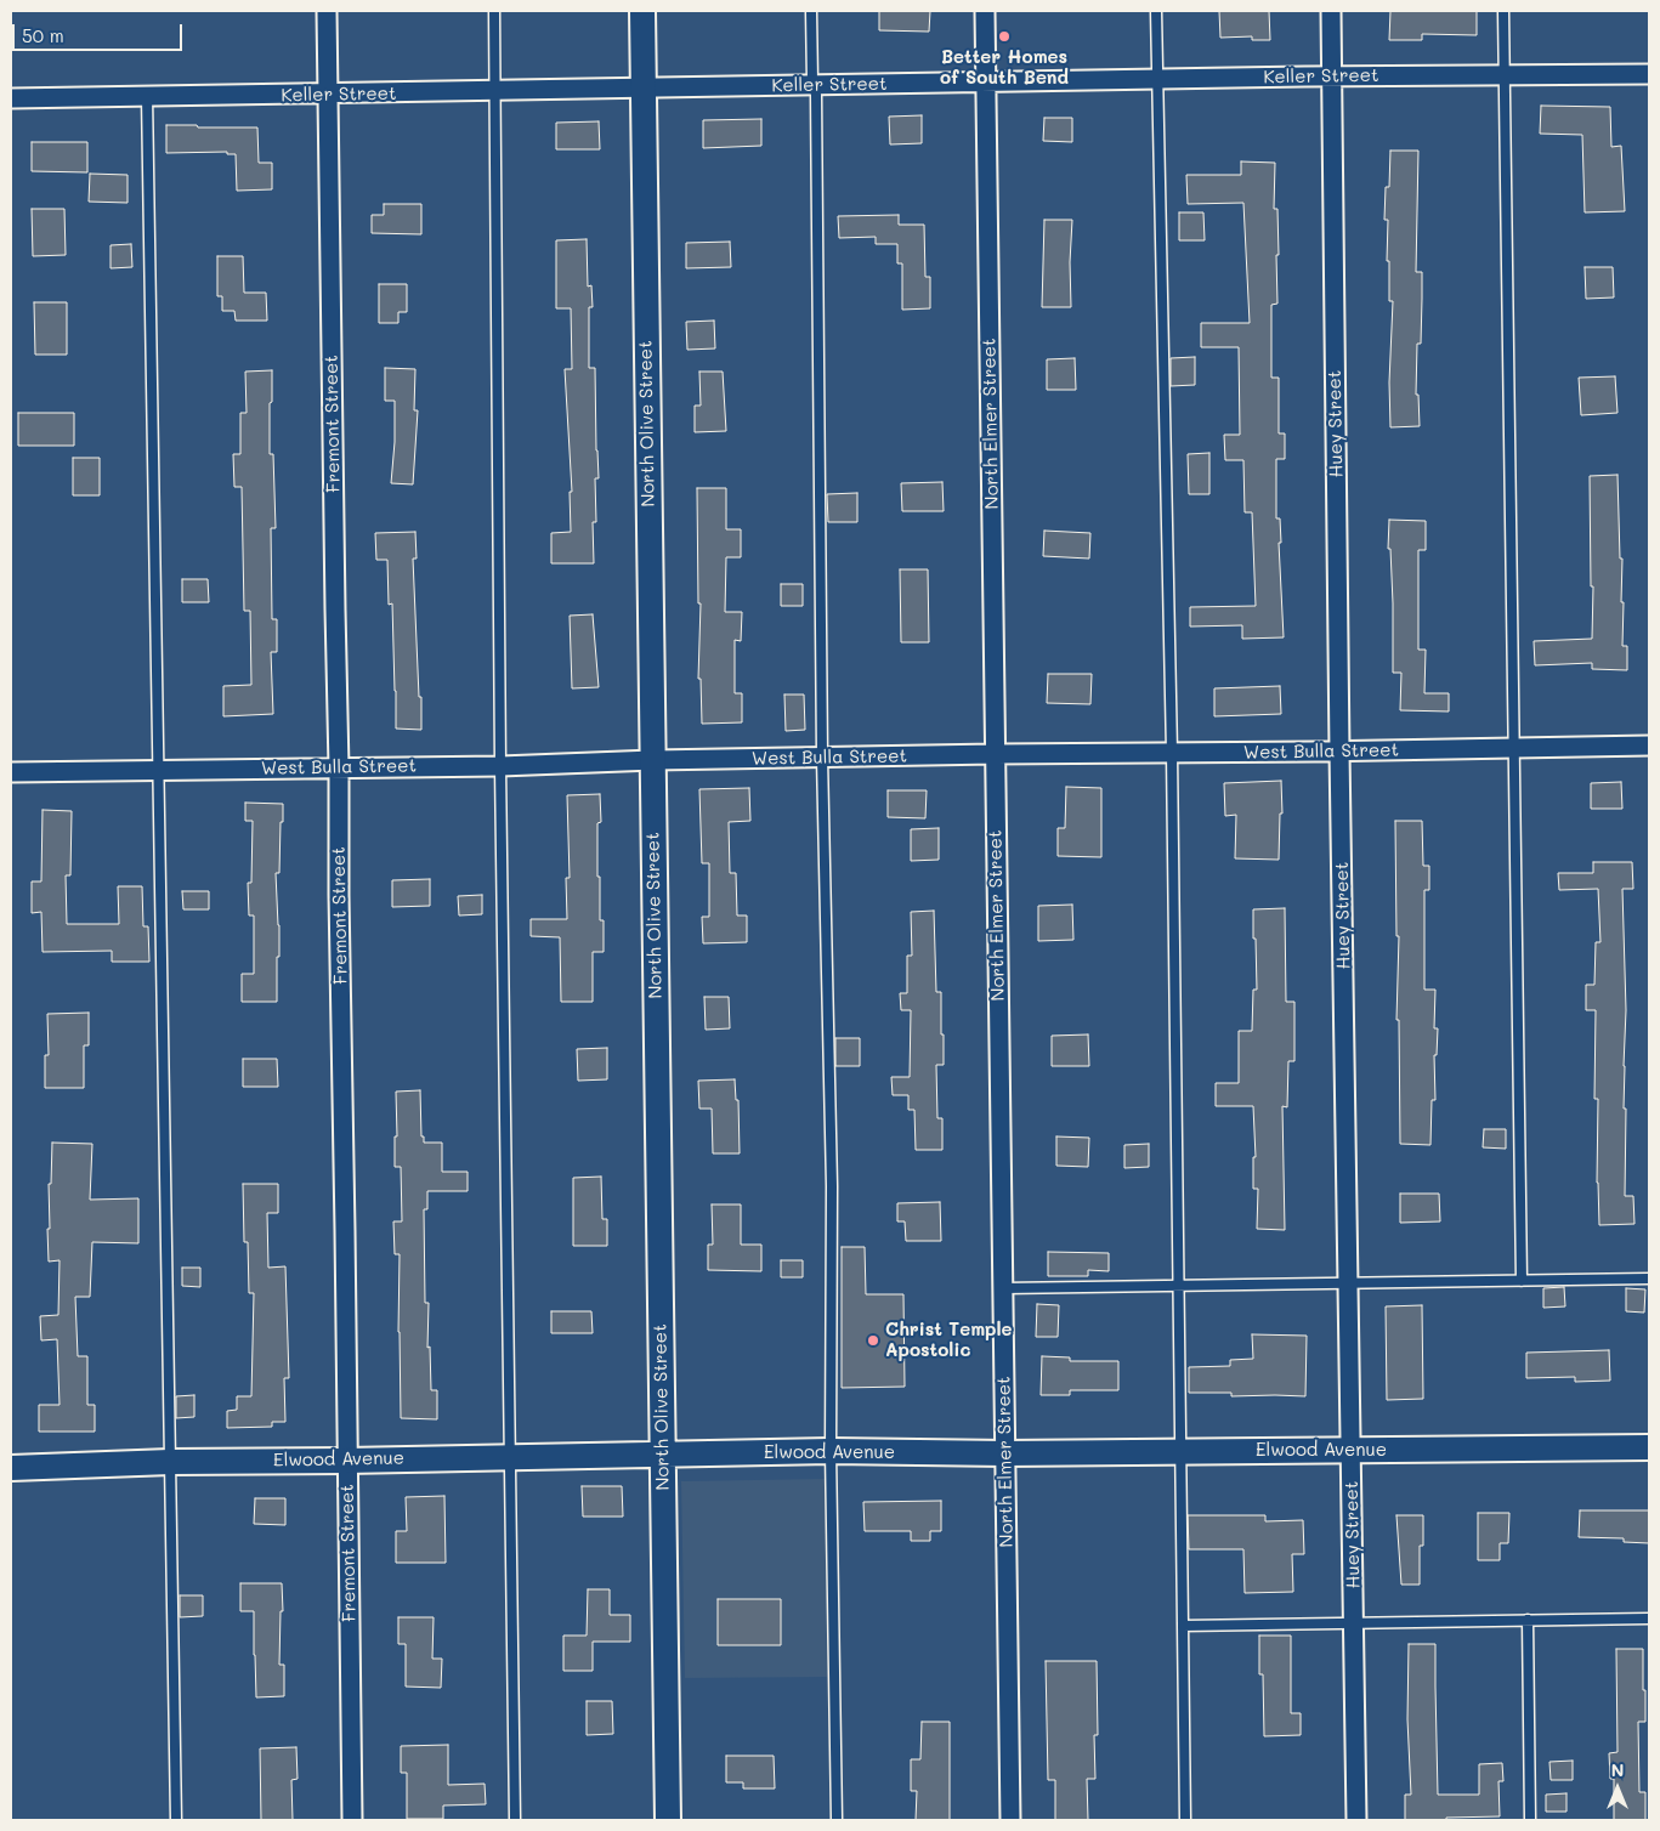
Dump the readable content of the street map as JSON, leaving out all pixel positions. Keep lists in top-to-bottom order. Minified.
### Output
{"streets":{"street":["Keller Street","Fremont Street","North Olive Street","North Elmer Street","Huey Street","West Bulla Street","Elwood Avenue"]},"crossings":[["Keller Street","Fremont Street"],["Keller Street","North Olive Street"],["Keller Street","North Elmer Street"],["Keller Street","Huey Street"],["Fremont Street","West Bulla Street"],["Fremont Street","Elwood Avenue"],["North Olive Street","West Bulla Street"],["North Olive Street","Elwood Avenue"],["North Elmer Street","West Bulla Street"],["North Elmer Street","Elwood Avenue"],["Huey Street","West Bulla Street"],["Huey Street","Elwood Avenue"]],"places":["Better Homes of South Bend","Christ Temple Apostolic"],"scale_bar":"50 m","north":"top"}
